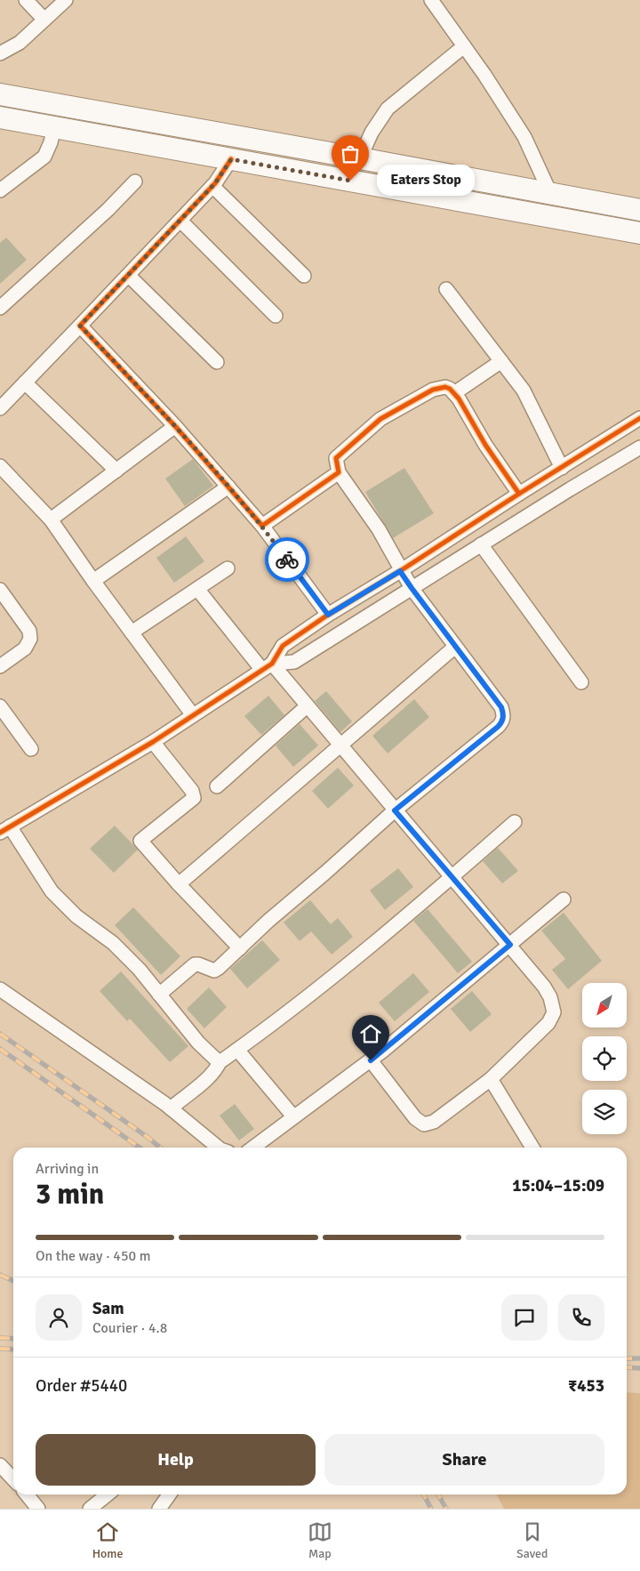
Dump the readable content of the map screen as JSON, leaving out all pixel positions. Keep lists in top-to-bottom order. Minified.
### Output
{"places":["Eaters Stop"],"north":"bottom left","page":{"bubble":"Eaters Stop","heading":["3 min","Arriving in","15:04–15:09"],"panel":["Sam","Courier · 4.8","Order #5440","₹453"],"bar":"On the way · 450 m","buttons":["Help","Share"],"tabs":["Home","Map","Saved"]}}
